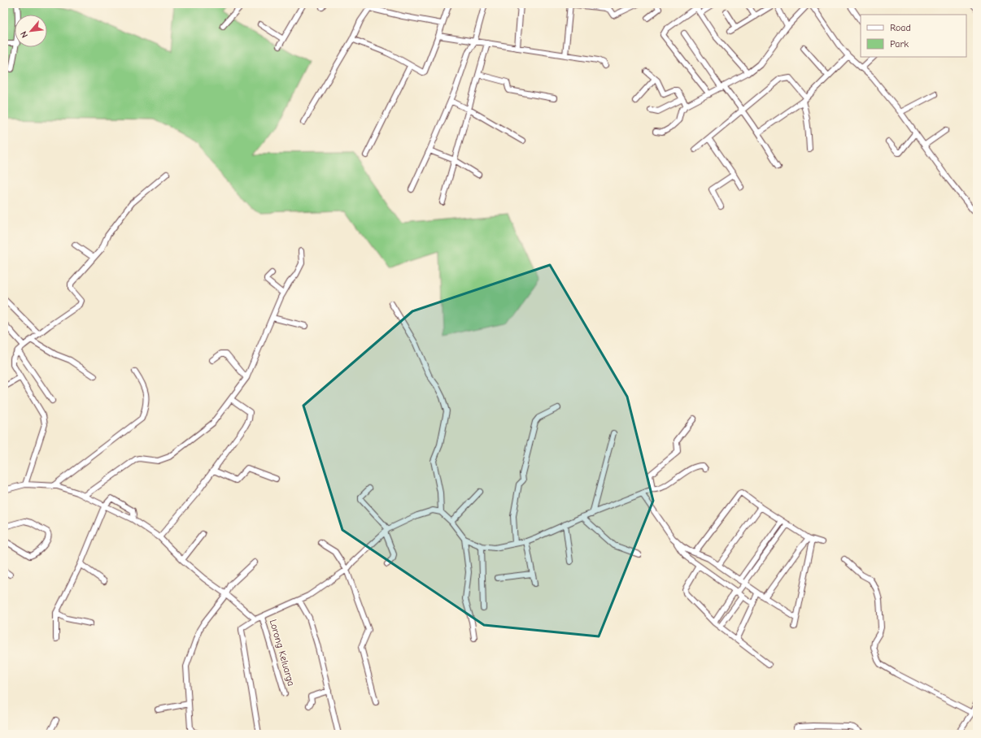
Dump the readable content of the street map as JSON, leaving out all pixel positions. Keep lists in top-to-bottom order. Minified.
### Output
{"streets":{"street":["Lorong Keluarga"]},"legend":["Road","Park"],"north":"bottom left"}
